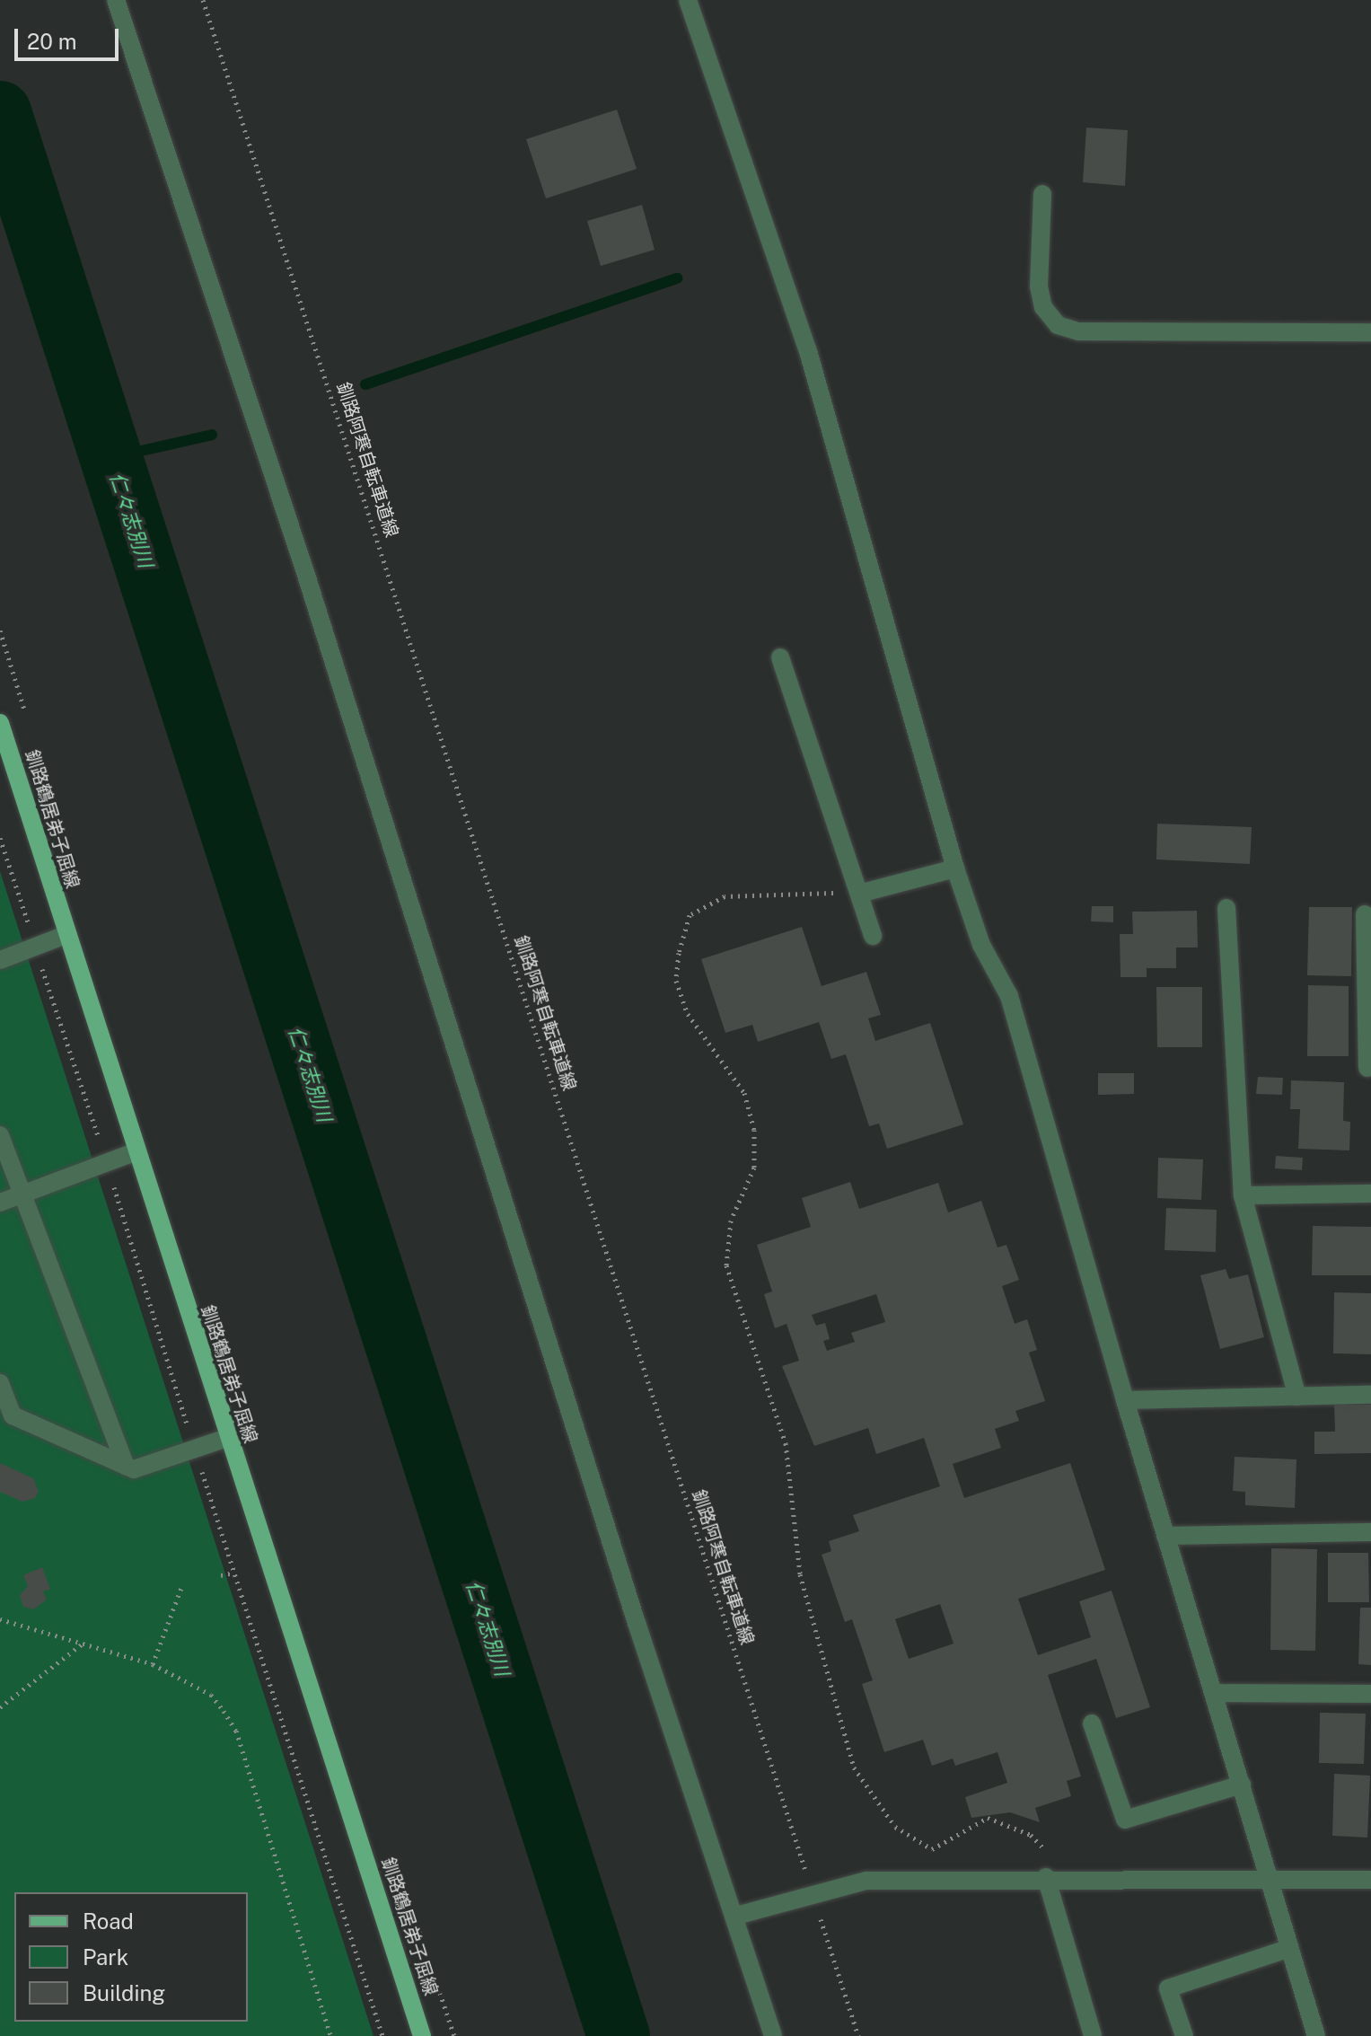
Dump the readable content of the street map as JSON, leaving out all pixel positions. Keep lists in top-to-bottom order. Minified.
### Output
{"streets":{"main road":["釧路鶴居弟子屈線"],"path":["釧路阿寒自転車道線"]},"water":["仁々志別川"],"legend":["Road","Park","Building"],"scale_bar":"20 m"}
